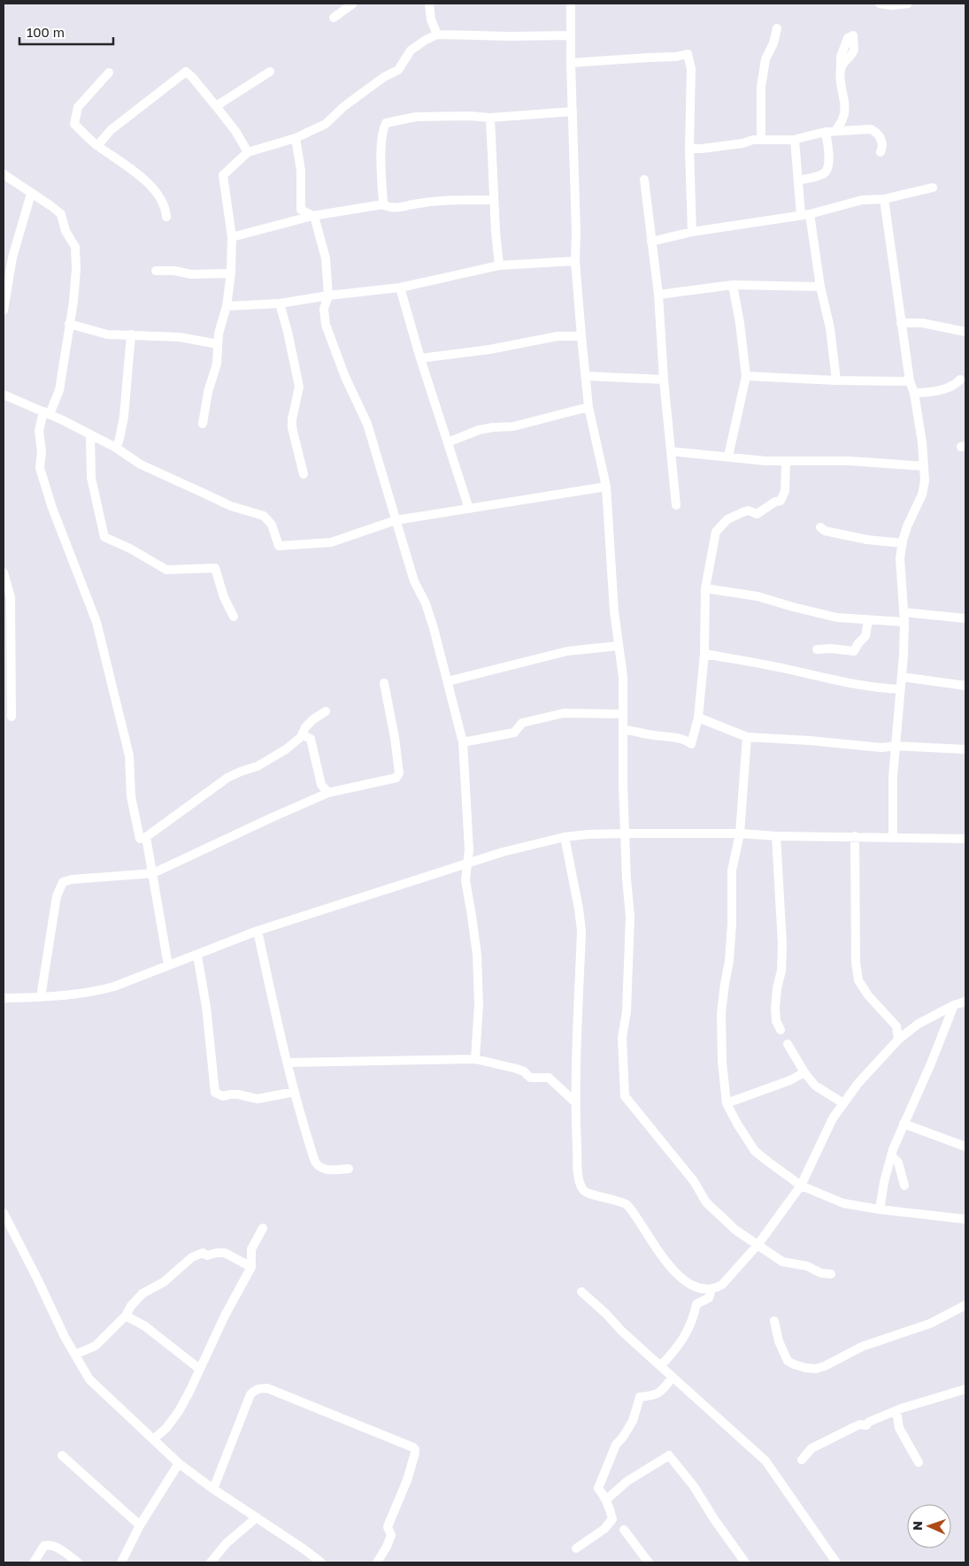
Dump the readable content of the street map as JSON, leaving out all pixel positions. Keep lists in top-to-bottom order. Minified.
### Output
{"scale_bar":"100 m","north":"left"}
